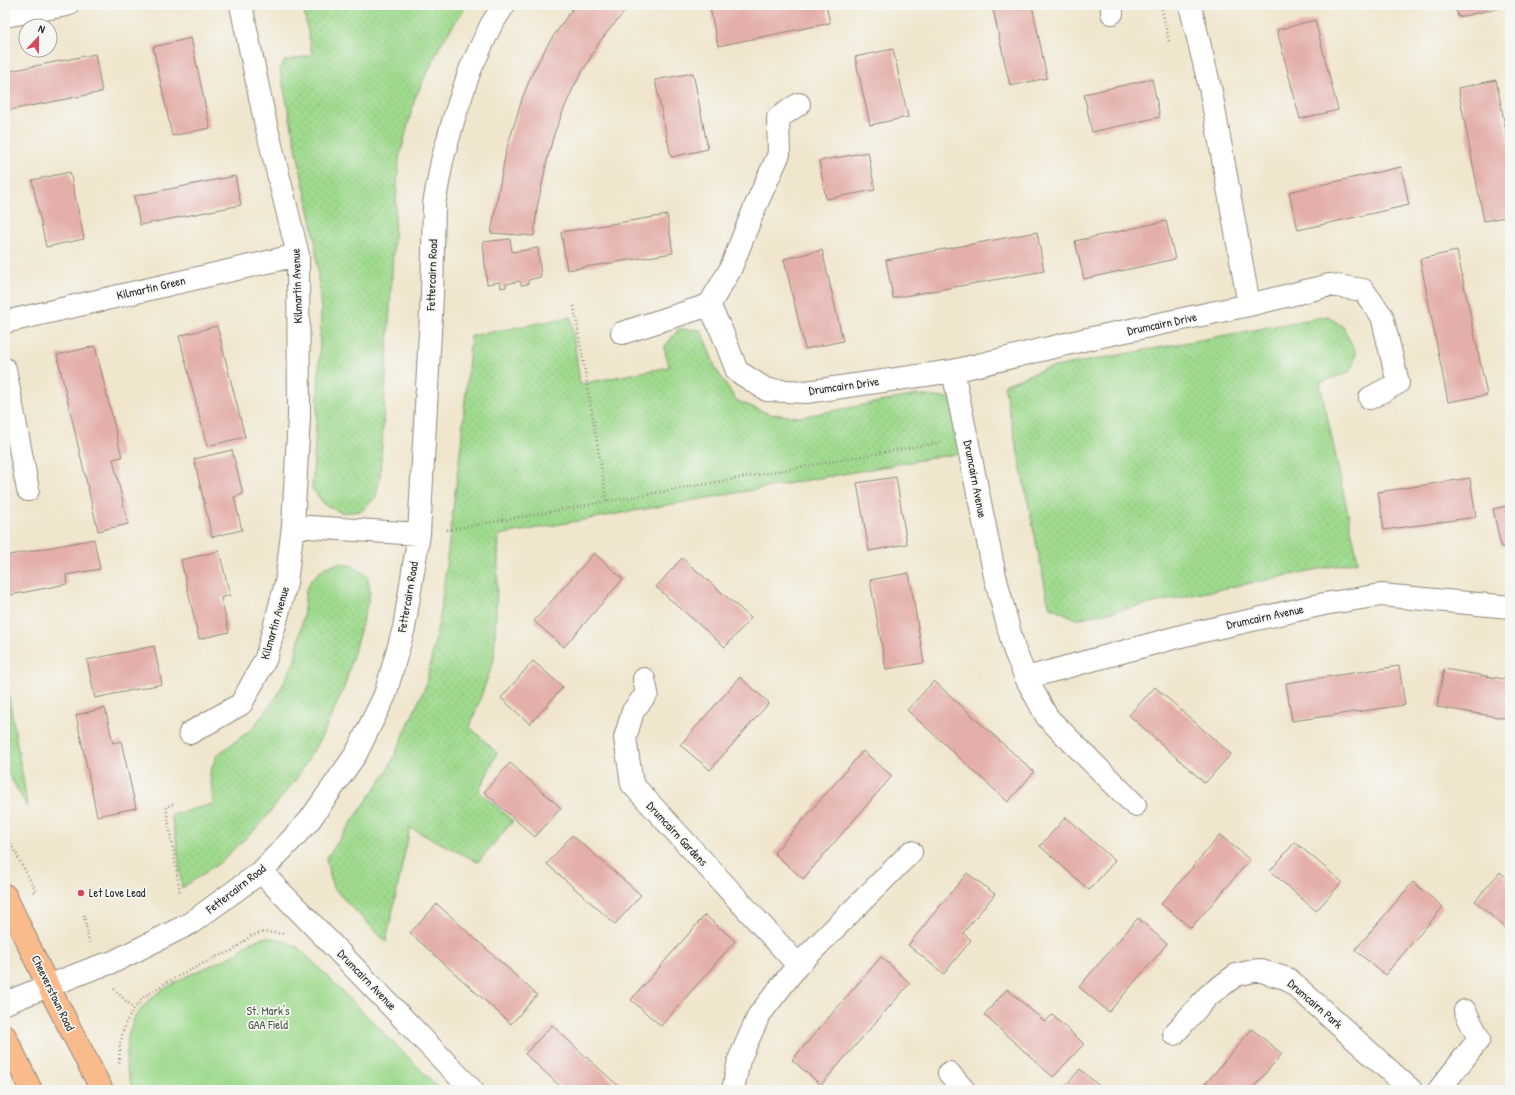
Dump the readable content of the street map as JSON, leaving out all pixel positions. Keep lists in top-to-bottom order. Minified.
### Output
{"streets":{"main road":["Cheeverstown Road"],"street":["Fettercairn Road","Kilmartin Avenue","Kilmartin Green","Drumcairn Drive","Drumcairn Avenue","Drumcairn Gardens","Drumcairn Park"]},"crossings":[["Fettercairn Road","Drumcairn Avenue"],["Fettercairn Road","Cheeverstown Road"],["Kilmartin Avenue","Kilmartin Green"],["Drumcairn Drive","Drumcairn Avenue"]],"parks":["St. Mark's GAA Field"],"places":["Let Love Lead"],"north":"top"}
